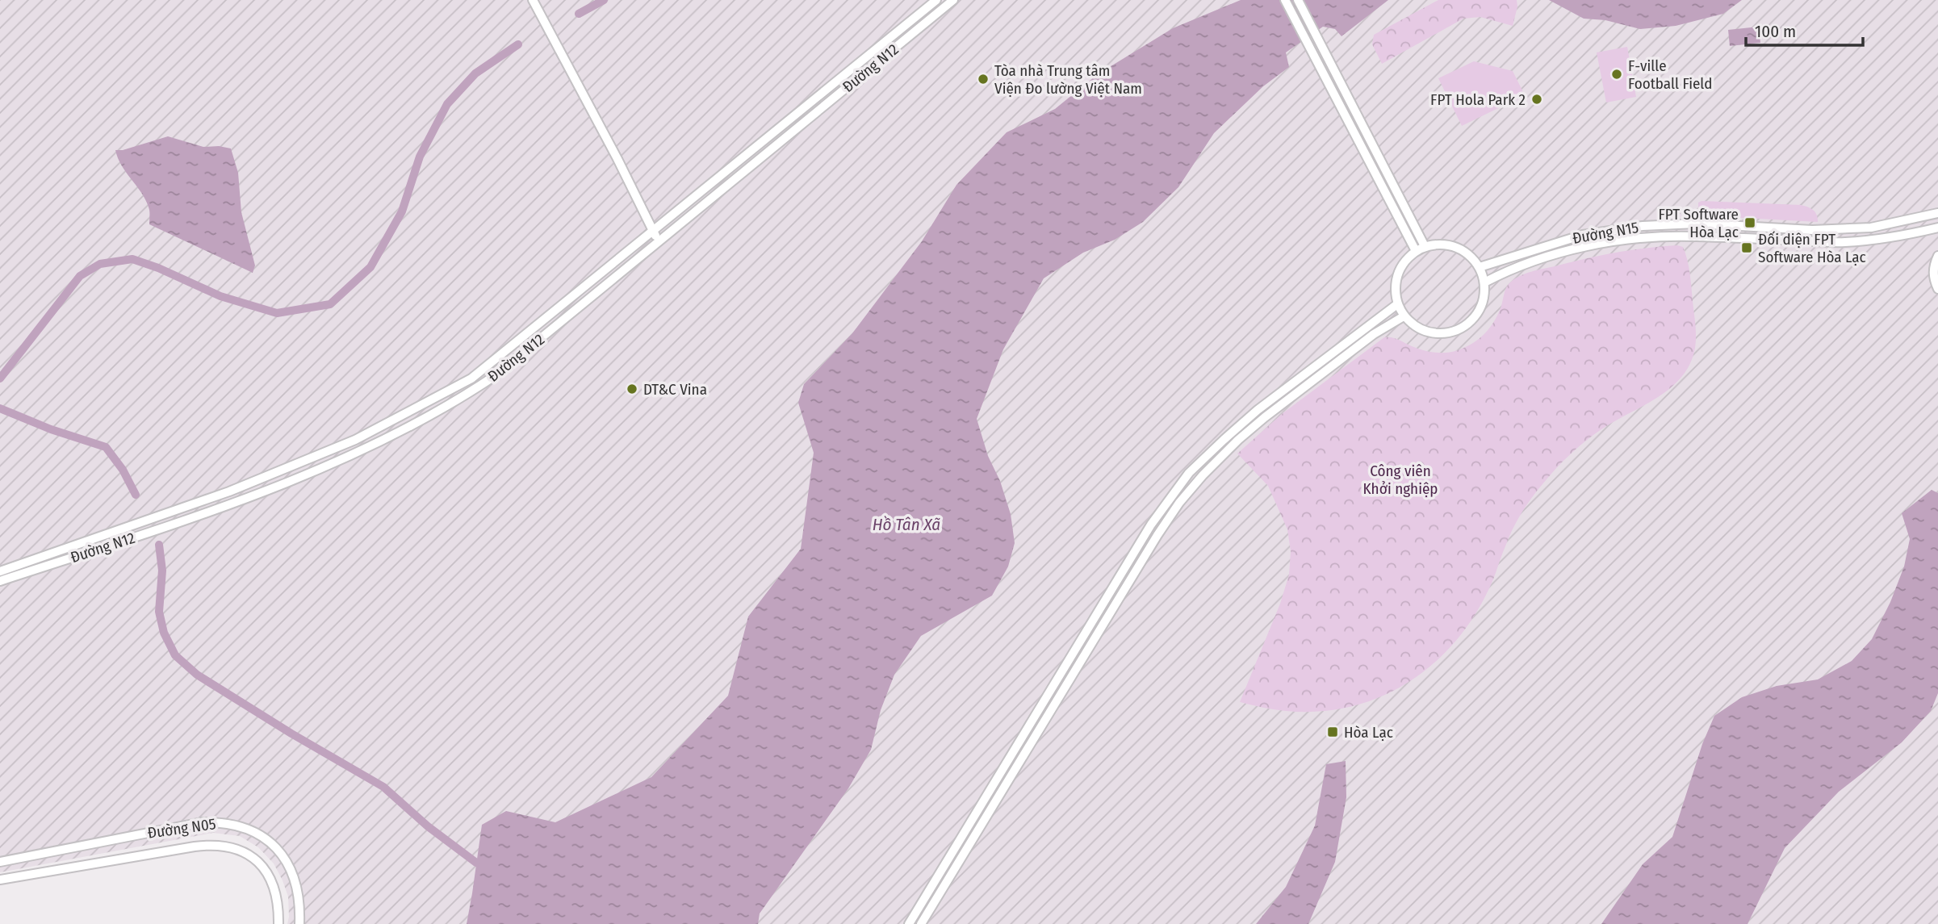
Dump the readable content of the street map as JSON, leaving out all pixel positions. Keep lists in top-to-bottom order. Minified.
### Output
{"streets":{"street":["Đường N12","Đường N15","Đường N05"]},"water":["Hồ Tân Xã"],"parks":["Công viên Khởi nghiệp"],"places":{"other":["F-ville Football Field","Tòa nhà Trung tâm Viện Đo lường Việt Nam","FPT Hola Park 2","DT&C Vina"],"transit":["FPT Software Hòa Lạc","Đối diện FPT Software Hòa Lạc","Hòa Lạc"]},"scale_bar":"100 m"}
